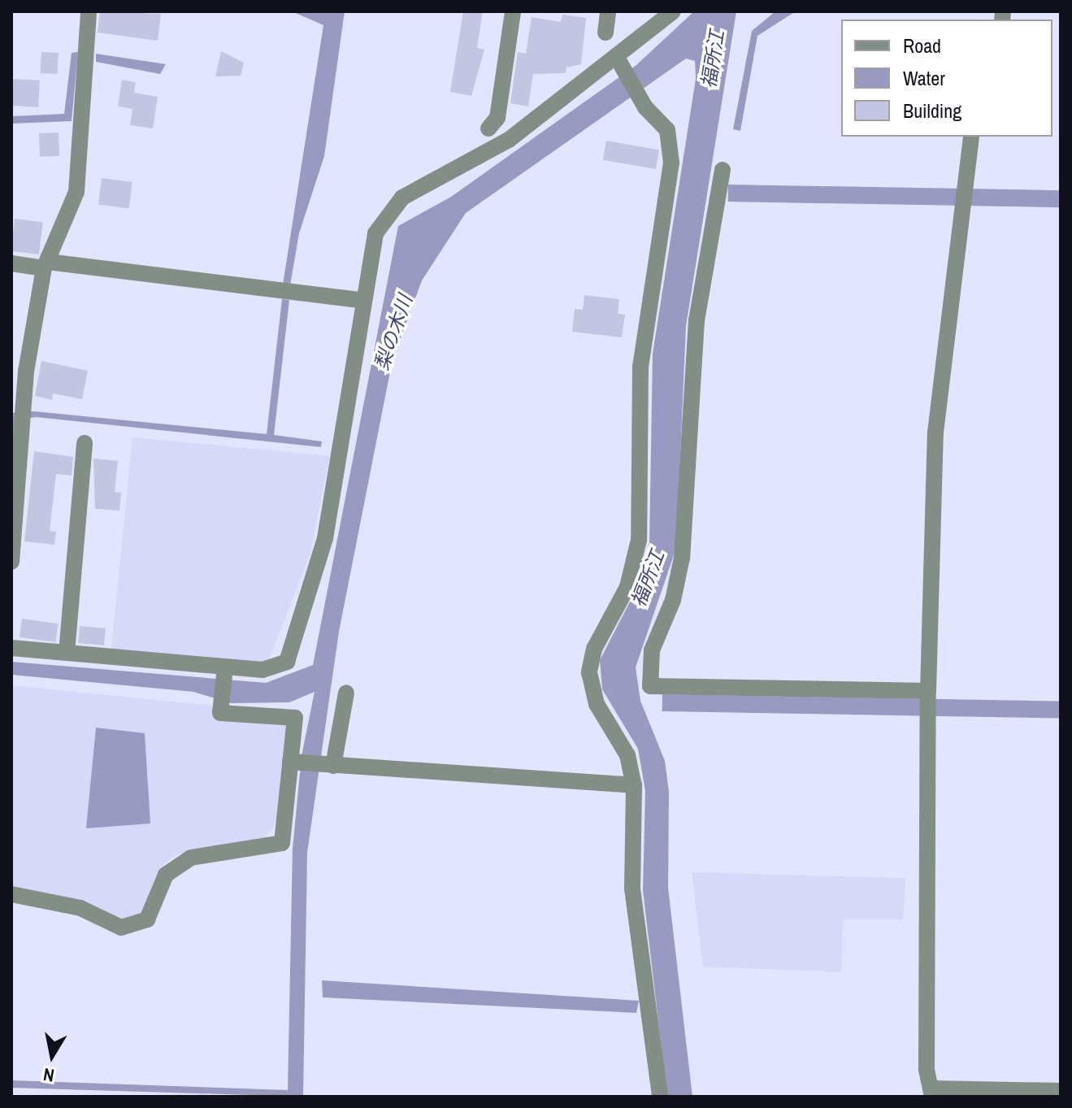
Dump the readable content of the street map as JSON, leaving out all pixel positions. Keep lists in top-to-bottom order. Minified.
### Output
{"water":["福所江","梨の木川"],"legend":["Road","Water","Building"],"north":"bottom"}
